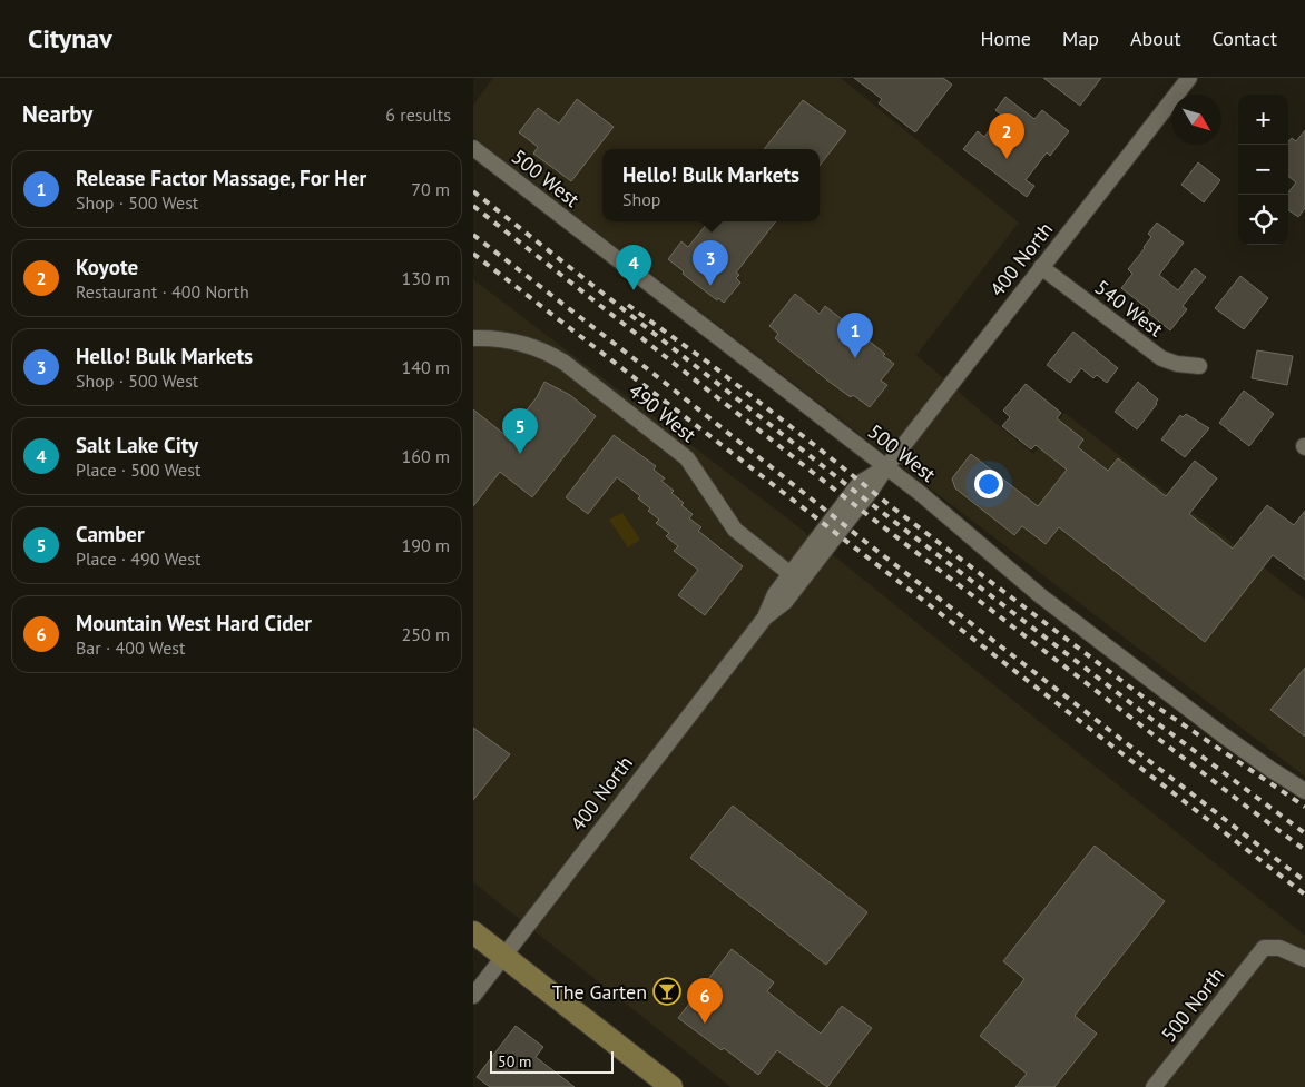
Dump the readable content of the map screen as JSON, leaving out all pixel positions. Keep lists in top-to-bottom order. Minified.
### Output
{"streets":{"street":["500 West","400 North","540 West","490 West","500 North"]},"crossings":[["500 West","400 North"],["400 North","540 West"],["400 North","490 West"]],"places":{"bar":["The Garten"]},"scale_bar":"50 m","north":"bottom right","page":{"header":"Citynav","nav":["Home","Map","About","Contact"],"heading":["Nearby","6 results"],"map_buttons":["+","−"],"pins":["2","3","4","1","5","6"],"popup":["Hello! Bulk Markets","Shop"],"list":[{"mark":"1","name":"Release Factor Massage, For Her","note":"Shop · 500 West","value":"70 m"},{"mark":"2","name":"Koyote","note":"Restaurant · 400 North","value":"130 m"},{"mark":"3","name":"Hello! Bulk Markets","note":"Shop · 500 West","value":"140 m"},{"mark":"4","name":"Salt Lake City","note":"Place · 500 West","value":"160 m"},{"mark":"5","name":"Camber","note":"Place · 490 West","value":"190 m"},{"mark":"6","name":"Mountain West Hard Cider","note":"Bar · 400 West","value":"250 m"}],"scale":"50 m"}}
